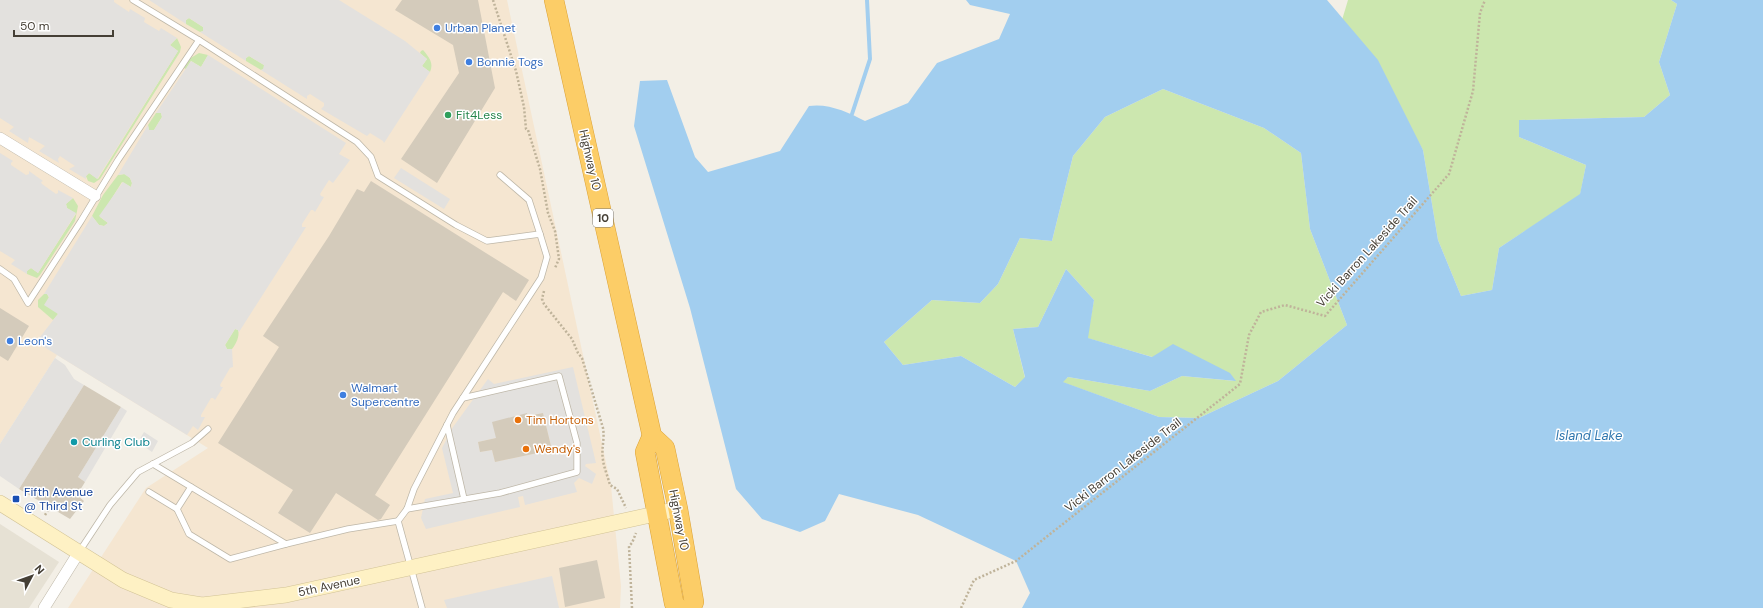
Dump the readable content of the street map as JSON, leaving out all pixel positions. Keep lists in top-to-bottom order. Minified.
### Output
{"streets":{"highway":["Highway 10","10"],"street":["5th Avenue"],"path":["Vicki Barron Lakeside Trail"]},"crossings":[["Highway 10","5th Avenue"]],"water":["Island Lake"],"places":{"other":["Urban Planet","Bonnie Togs","Fit4Less","Leon's","Walmart Supercentre","Tim Hortons","Curling Club","Wendy's"],"transit":["Fifth Avenue @ Third St"]},"scale_bar":"50 m","north":"top right"}
